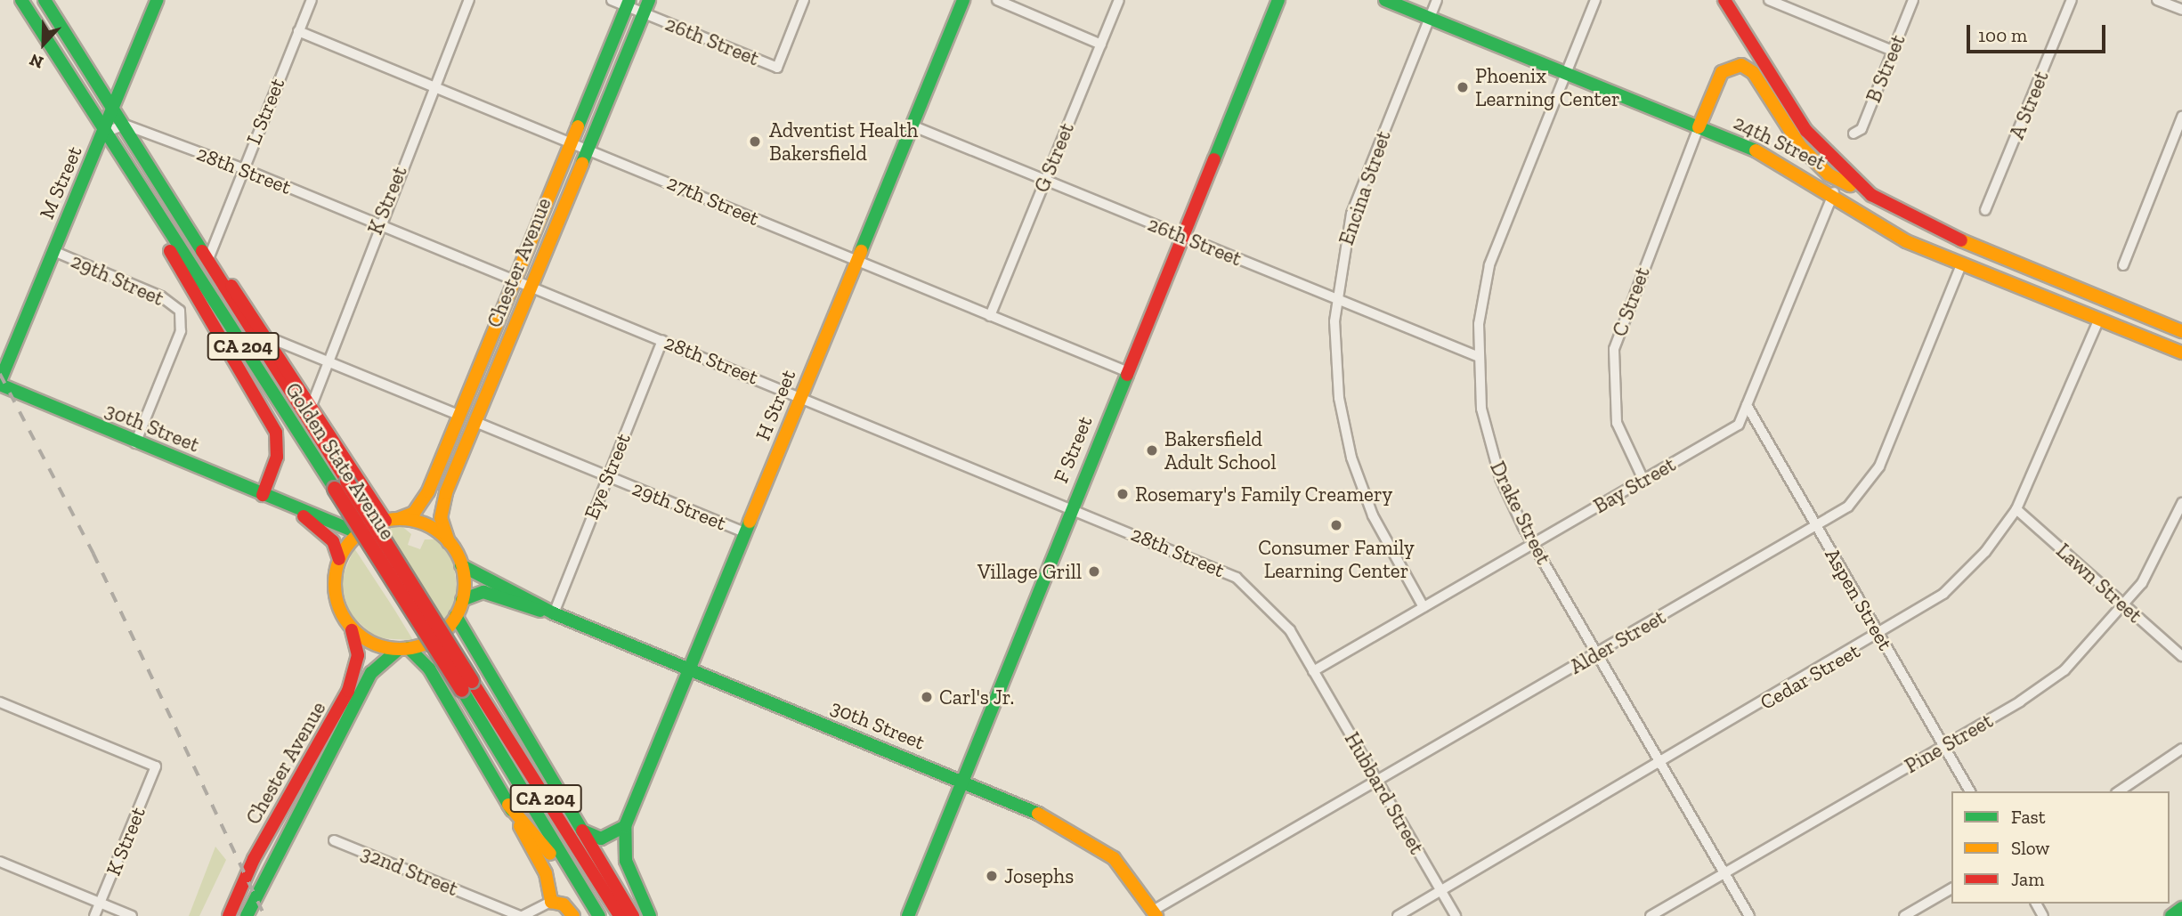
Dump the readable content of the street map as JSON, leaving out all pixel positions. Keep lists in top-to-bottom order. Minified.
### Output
{"streets":{"main road":["24th Street","M Street","Chester Avenue","CA 204","H Street","30th Street","F Street","Golden State Avenue"],"street":["26th Street","B Street","A Street","L Street","G Street","28th Street","Encina Street","K Street","27th Street","29th Street","C Street","Eye Street","Bay Street","Drake Street","Lawn Street","Aspen Street","Alder Street","Cedar Street","Pine Street","Hubbard Street","32nd Street"]},"crossings":[["26th Street","G Street"],["26th Street","Encina Street"],["26th Street","Chester Avenue"],["26th Street","H Street"],["26th Street","F Street"],["26th Street","Drake Street"],["L Street","28th Street"],["L Street","27th Street"],["L Street","Golden State Avenue"],["24th Street","Encina Street"],["24th Street","C Street"],["24th Street","Bay Street"],["24th Street","Drake Street"],["24th Street","Alder Street"],["24th Street","Cedar Street"],["G Street","27th Street"],["28th Street","K Street"],["28th Street","Chester Avenue"],["28th Street","H Street"],["28th Street","F Street"],["28th Street","Golden State Avenue"],["28th Street","Eye Street"],["28th Street","Bay Street"],["28th Street","Hubbard Street"],["M Street","29th Street"],["M Street","30th Street"],["M Street","Golden State Avenue"],["Encina Street","Bay Street"],["K Street","27th Street"],["27th Street","Chester Avenue"],["27th Street","H Street"],["27th Street","F Street"],["Chester Avenue","29th Street"],["Chester Avenue","30th Street"],["29th Street","H Street"],["29th Street","30th Street"],["29th Street","Eye Street"],["C Street","Bay Street"],["H Street","30th Street"],["30th Street","F Street"],["30th Street","Eye Street"],["30th Street","Alder Street"],["Bay Street","Drake Street"],["Bay Street","Aspen Street"],["Bay Street","Hubbard Street"],["Drake Street","Alder Street"],["Drake Street","Cedar Street"],["Drake Street","Pine Street"],["Lawn Street","Cedar Street"],["Lawn Street","Pine Street"],["Aspen Street","Alder Street"],["Aspen Street","Cedar Street"],["Aspen Street","Pine Street"],["Alder Street","Hubbard Street"],["Cedar Street","Hubbard Street"]],"places":["Phoenix Learning Center","Adventist Health Bakersfield","Bakersfield Adult School","Rosemary's Family Creamery","Consumer Family Learning Center","Village Grill","Carl's Jr.","Josephs"],"legend":["Fast","Slow","Jam"],"scale_bar":"100 m","north":"bottom"}
